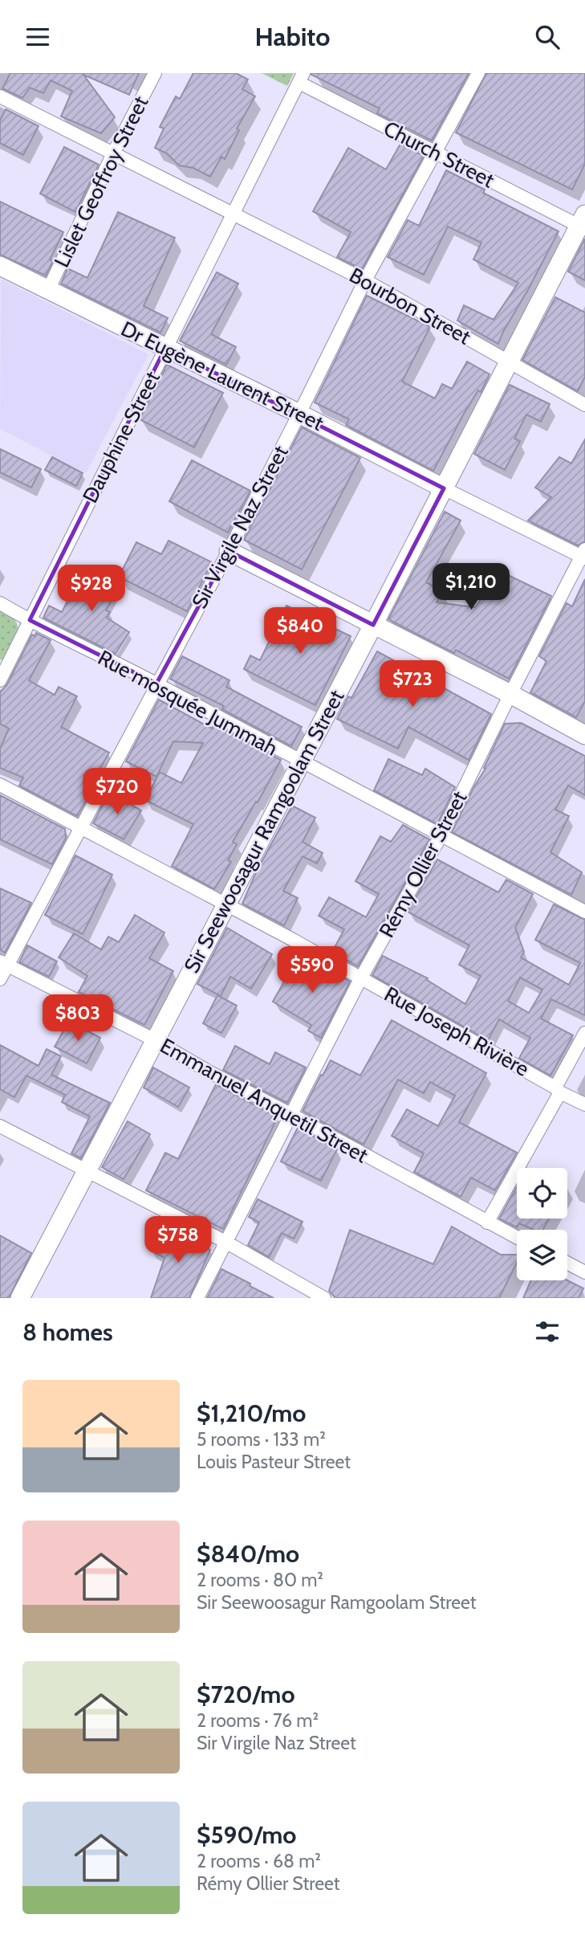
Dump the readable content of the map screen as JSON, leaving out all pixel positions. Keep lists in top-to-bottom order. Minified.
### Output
{"streets":{"main road":["Dr Eugène Laurent Street","Sir Seewoosagur Ramgoolam Street"],"street":["Church Street","Lislet Geoffroy Street","Bourbon Street","Dauphine Street","Sir Virgile Naz Street","Rue mosquée Jummah","Rémy Ollier Street","Rue Joseph Rivière","Emmanuel Anquetil Street"]},"crossings":[["Church Street","Dauphine Street"],["Church Street","Sir Virgile Naz Street"],["Church Street","Sir Seewoosagur Ramgoolam Street"],["Lislet Geoffroy Street","Bourbon Street"],["Lislet Geoffroy Street","Dr Eugène Laurent Street"],["Bourbon Street","Dauphine Street"],["Bourbon Street","Sir Virgile Naz Street"],["Bourbon Street","Sir Seewoosagur Ramgoolam Street"],["Dr Eugène Laurent Street","Dauphine Street"],["Dr Eugène Laurent Street","Sir Virgile Naz Street"],["Dr Eugène Laurent Street","Sir Seewoosagur Ramgoolam Street"],["Dauphine Street","Rue mosquée Jummah"],["Sir Virgile Naz Street","Rue mosquée Jummah"],["Sir Virgile Naz Street","Rue Joseph Rivière"],["Sir Virgile Naz Street","Emmanuel Anquetil Street"],["Rue mosquée Jummah","Sir Seewoosagur Ramgoolam Street"],["Rue mosquée Jummah","Rémy Ollier Street"],["Sir Seewoosagur Ramgoolam Street","Rue Joseph Rivière"],["Sir Seewoosagur Ramgoolam Street","Emmanuel Anquetil Street"],["Rémy Ollier Street","Rue Joseph Rivière"],["Rémy Ollier Street","Emmanuel Anquetil Street"]],"page":{"header":"Habito","price":["$1,210","$928","$840","$723","$720","$590","$803","$758"],"heading":"8 homes","list":[{"name":"$1,210/mo","note":"5 rooms · 133 m² · Louis Pasteur Street"},{"name":"$840/mo","note":"2 rooms · 80 m² · Sir Seewoosagur Ramgoolam Street"},{"name":"$720/mo","note":"2 rooms · 76 m² · Sir Virgile Naz Street"},{"name":"$590/mo","note":"2 rooms · 68 m² · Rémy Ollier Street"}]}}
